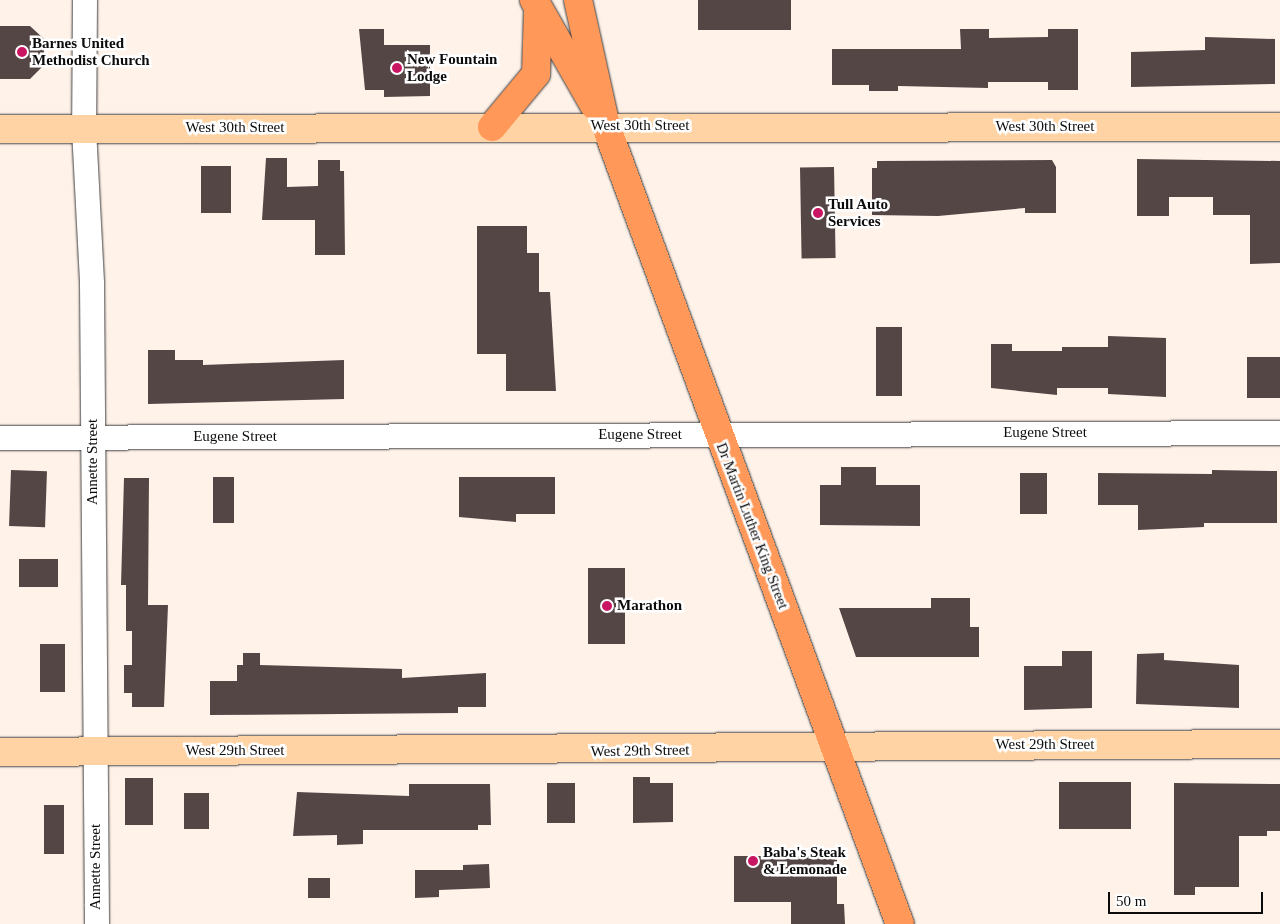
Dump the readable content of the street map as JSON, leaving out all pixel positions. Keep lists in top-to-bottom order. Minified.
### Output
{"streets":{"main road":["West 30th Street","Dr Martin Luther King Street","West 29th Street"],"street":["Eugene Street","Annette Street"]},"crossings":[["West 30th Street","Annette Street"],["West 30th Street","Dr Martin Luther King Street"],["Eugene Street","Annette Street"],["Eugene Street","Dr Martin Luther King Street"],["Annette Street","West 29th Street"],["Dr Martin Luther King Street","West 29th Street"]],"places":["Barnes United Methodist Church","New Fountain Lodge","Tull Auto Services","Marathon","Baba's Steak & Lemonade"],"scale_bar":"50 m"}
